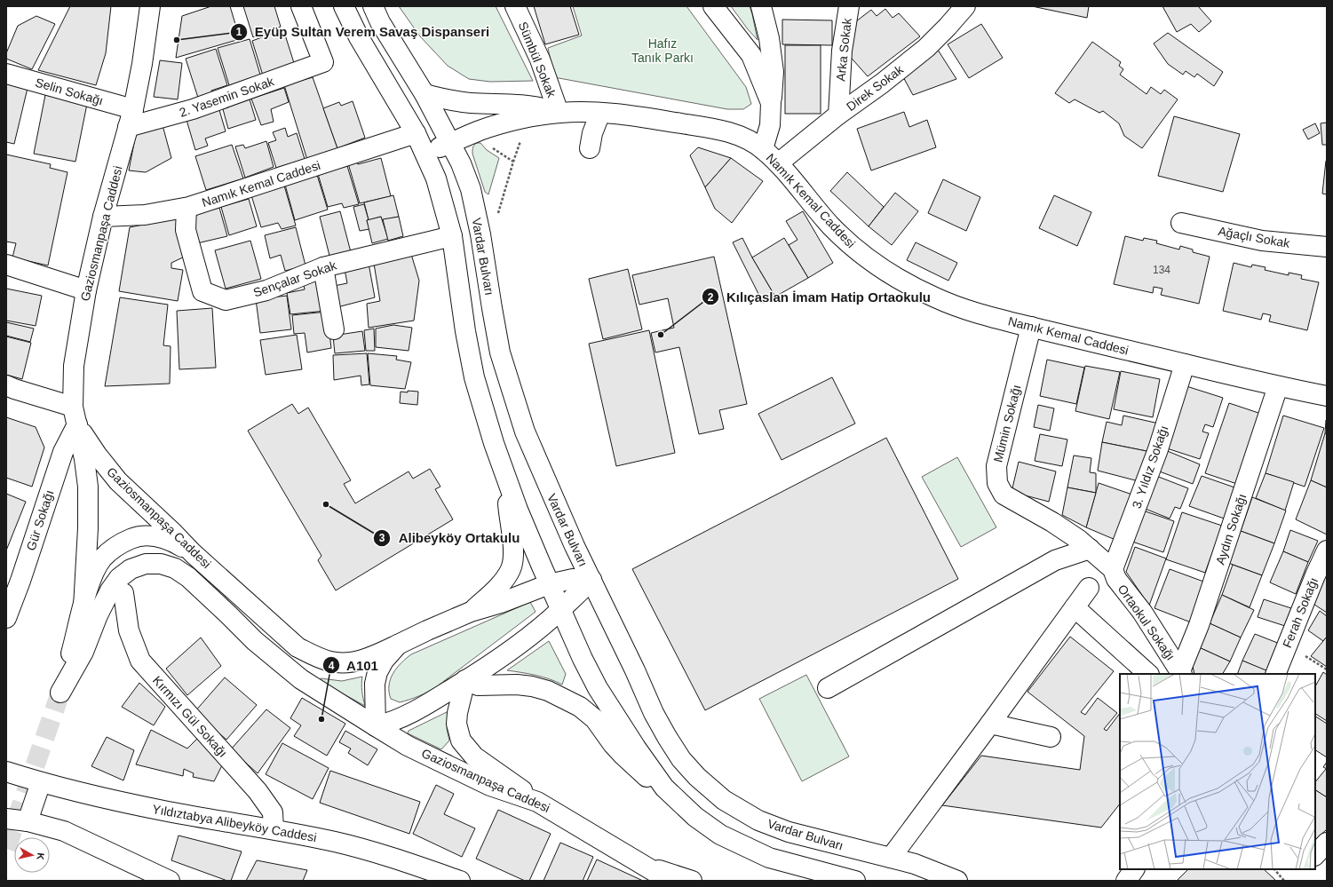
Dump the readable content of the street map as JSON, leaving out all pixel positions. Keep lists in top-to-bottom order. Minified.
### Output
{"streets":{"main road":["Arka Sokak","Sümbül Sokak","Direk Sokak","Selin Sokağı","2. Yasemin Sokak","Namık Kemal Caddesi","Gaziosmanpaşa Caddesi","Ağaçlı Sokak","Vardar Bulvarı","Sençalar Sokak","Mümin Sokağı","3. Yıldız Sokağı","Gür Sokağı","Aydın Sokağı","Ferah Sokağı","Ortaokul Sokağı","Kırmızı Gül Sokağı","Yıldıztabya Alibeyköy Caddesi"]},"crossings":[["Arka Sokak","Direk Sokak"],["Sümbül Sokak","Namık Kemal Caddesi"],["Direk Sokak","Namık Kemal Caddesi"],["Selin Sokağı","2. Yasemin Sokak"],["Selin Sokağı","Gaziosmanpaşa Caddesi"],["2. Yasemin Sokak","Gaziosmanpaşa Caddesi"],["Namık Kemal Caddesi","Gaziosmanpaşa Caddesi"],["Namık Kemal Caddesi","Vardar Bulvarı"],["Namık Kemal Caddesi","Sençalar Sokak"],["Namık Kemal Caddesi","Mümin Sokağı"],["Namık Kemal Caddesi","3. Yıldız Sokağı"],["Namık Kemal Caddesi","Aydın Sokağı"],["Gaziosmanpaşa Caddesi","Vardar Bulvarı"],["Gaziosmanpaşa Caddesi","Gür Sokağı"],["Mümin Sokağı","3. Yıldız Sokağı"],["Mümin Sokağı","Ortaokul Sokağı"],["3. Yıldız Sokağı","Ortaokul Sokağı"],["Aydın Sokağı","Ortaokul Sokağı"],["Kırmızı Gül Sokağı","Yıldıztabya Alibeyköy Caddesi"]],"parks":["Hafız Tanık Parkı"],"places":["Eyüp Sultan Verem Savaş Dispanseri","Kılıçaslan İmam Hatip Ortaokulu","Alibeyköy Ortakulu","A101"],"house_numbers":["134"],"north":"right"}
